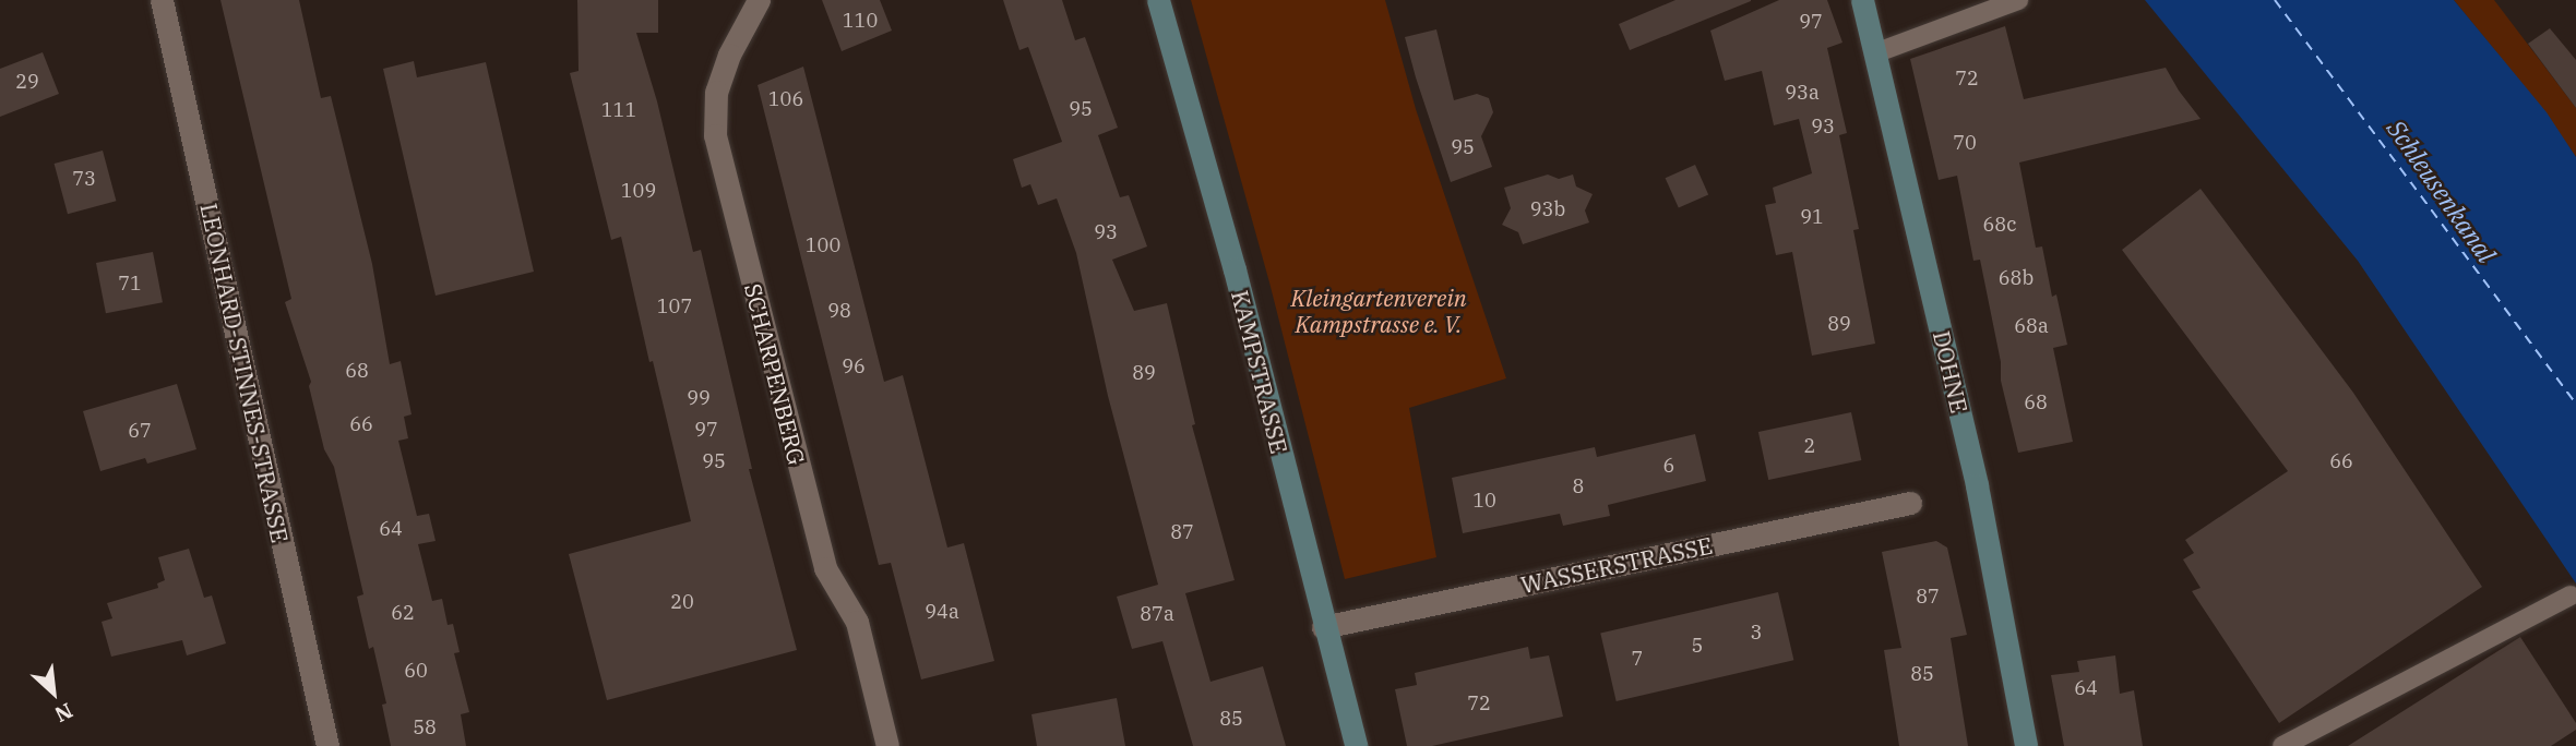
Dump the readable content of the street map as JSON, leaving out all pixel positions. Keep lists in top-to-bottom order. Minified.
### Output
{"streets":{"main road":["KAMPSTRASSE","DOHNE"],"street":["LEONHARD-STINNES-STRASSE","SCHARPENBERG","WASSERSTRASSE"]},"crossings":[["KAMPSTRASSE","WASSERSTRASSE"]],"water":["Schleusenkanal"],"parks":["Kleingartenverein Kampstrasse e. V."],"house_numbers":["110","97","72","29","93a","106","95","111","93","70","95","73","109","93b","91","68c","93","100","68b","71","107","98","89","68a","96","68","89","99","68","66","97","67","2","95","66","6","8","10","64","87","87","20","94a","62","87a","3","5","7","60","85","64","72","85","58"],"north":"bottom right"}
